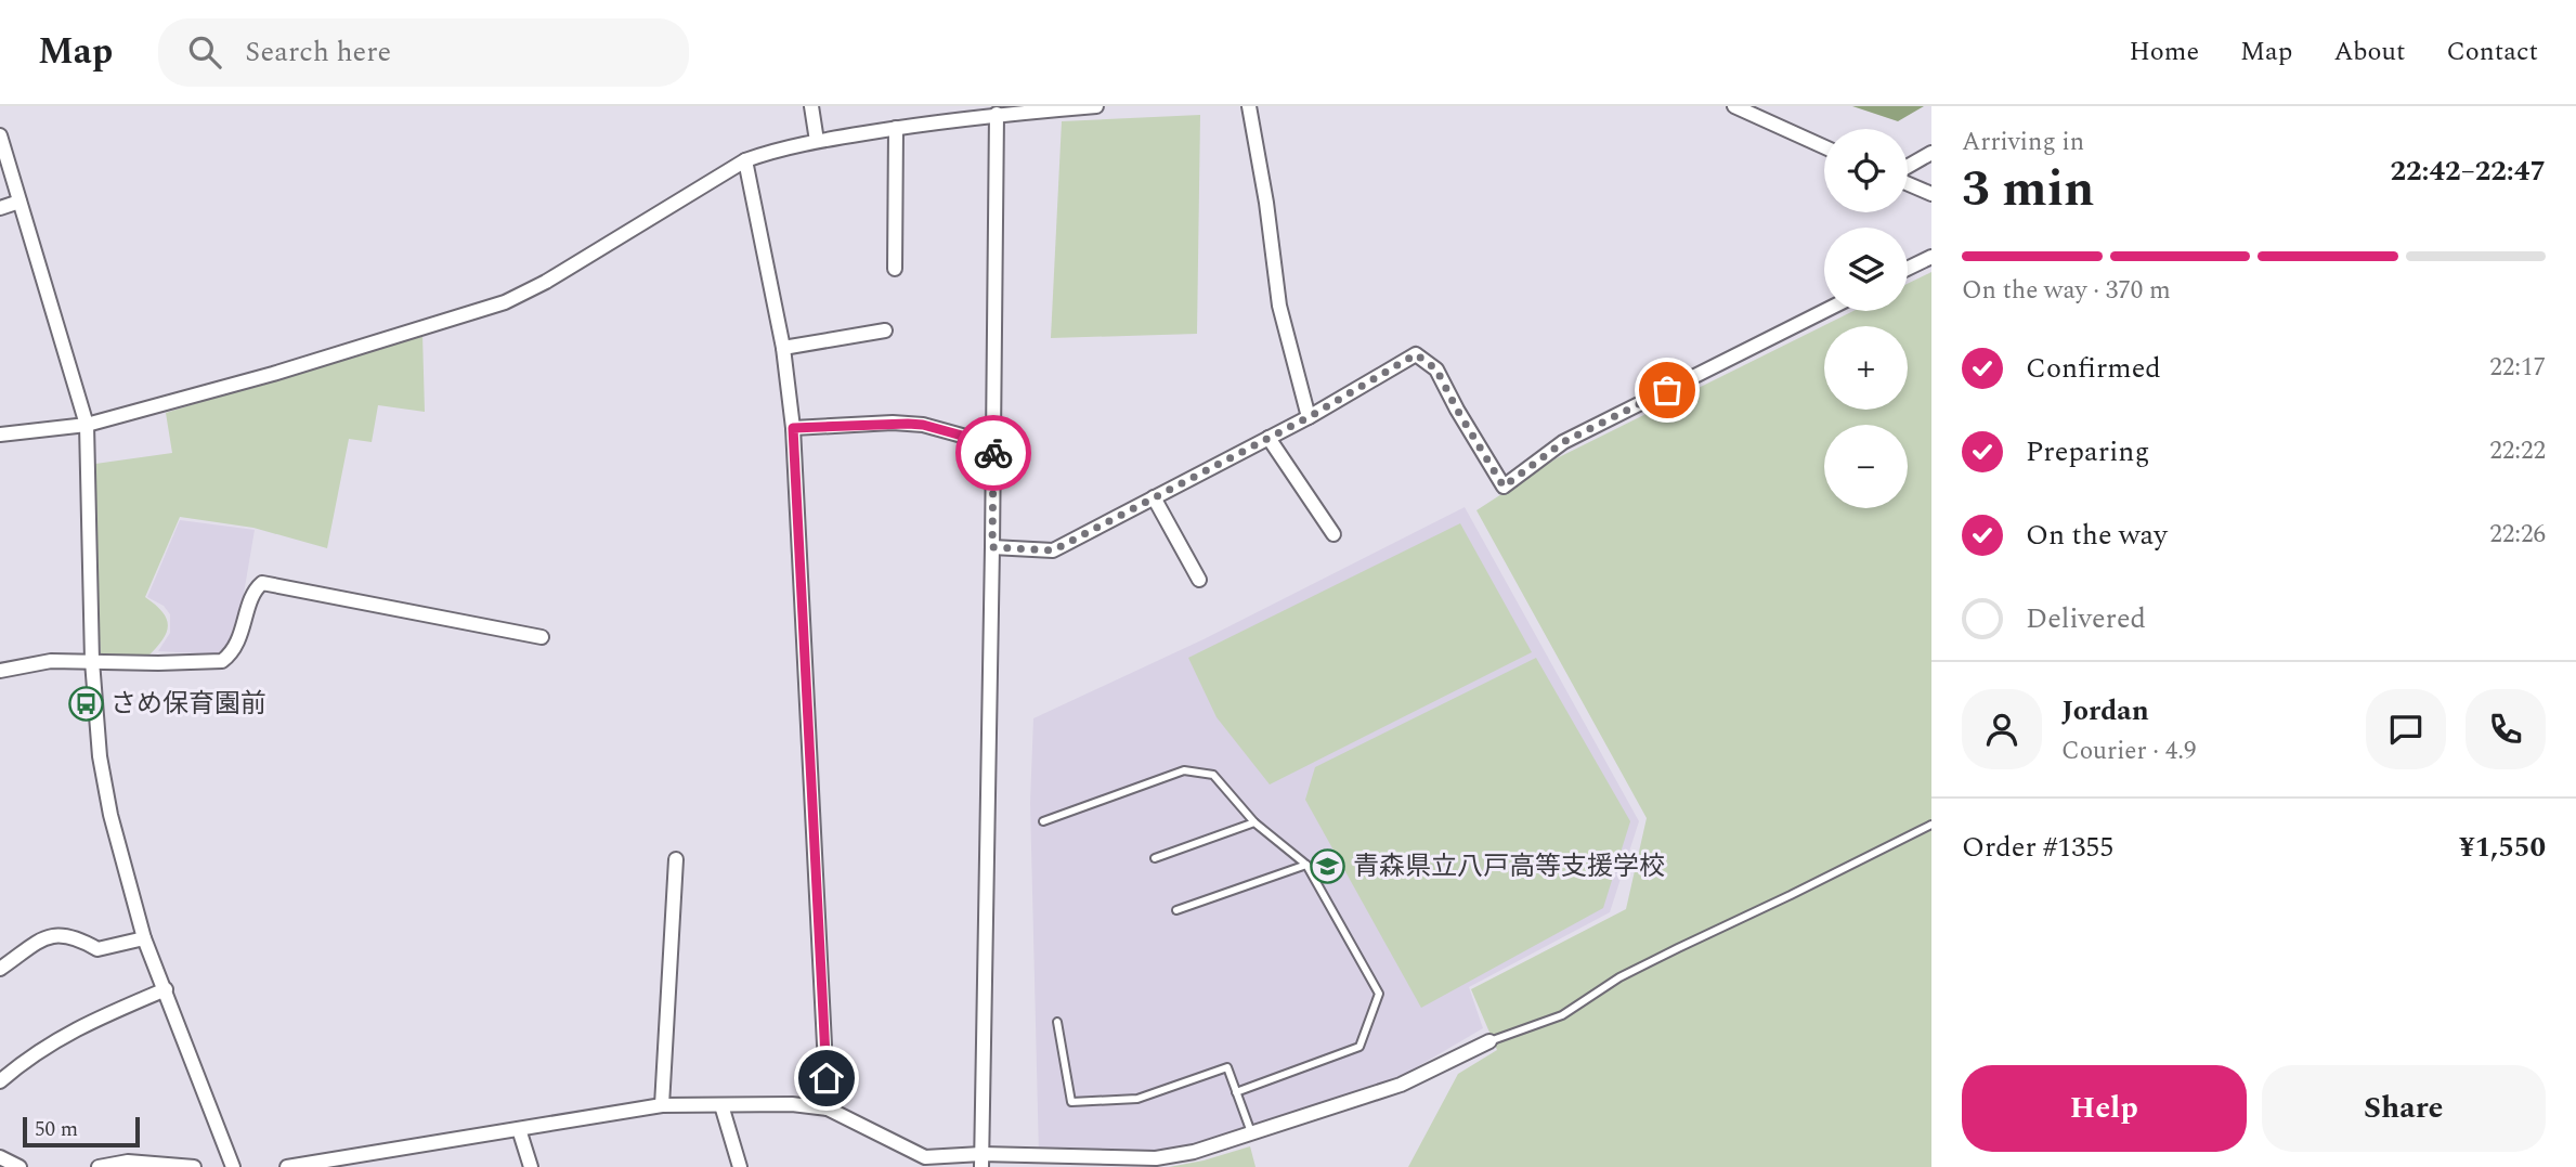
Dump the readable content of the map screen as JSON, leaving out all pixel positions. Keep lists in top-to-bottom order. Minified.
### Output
{"places":{"bus stop":["さめ保育園前"],"school or university":["青森県立八戸高等支援学校"]},"scale_bar":"50 m","page":{"header":"Map","search":"Search here","nav":["Home","Map","About","Contact"],"heading":["3 min","Arriving in","22:42–22:47"],"panel":["Jordan","Courier · 4.9","Order #1355","¥1,550"],"map_buttons":["+","−"],"bar":"On the way · 370 m","list":[["Confirmed","22:17"],["Preparing","22:22"],["On the way","22:26"],"Delivered"],"buttons":["Help","Share"],"scale":"50 m"}}
